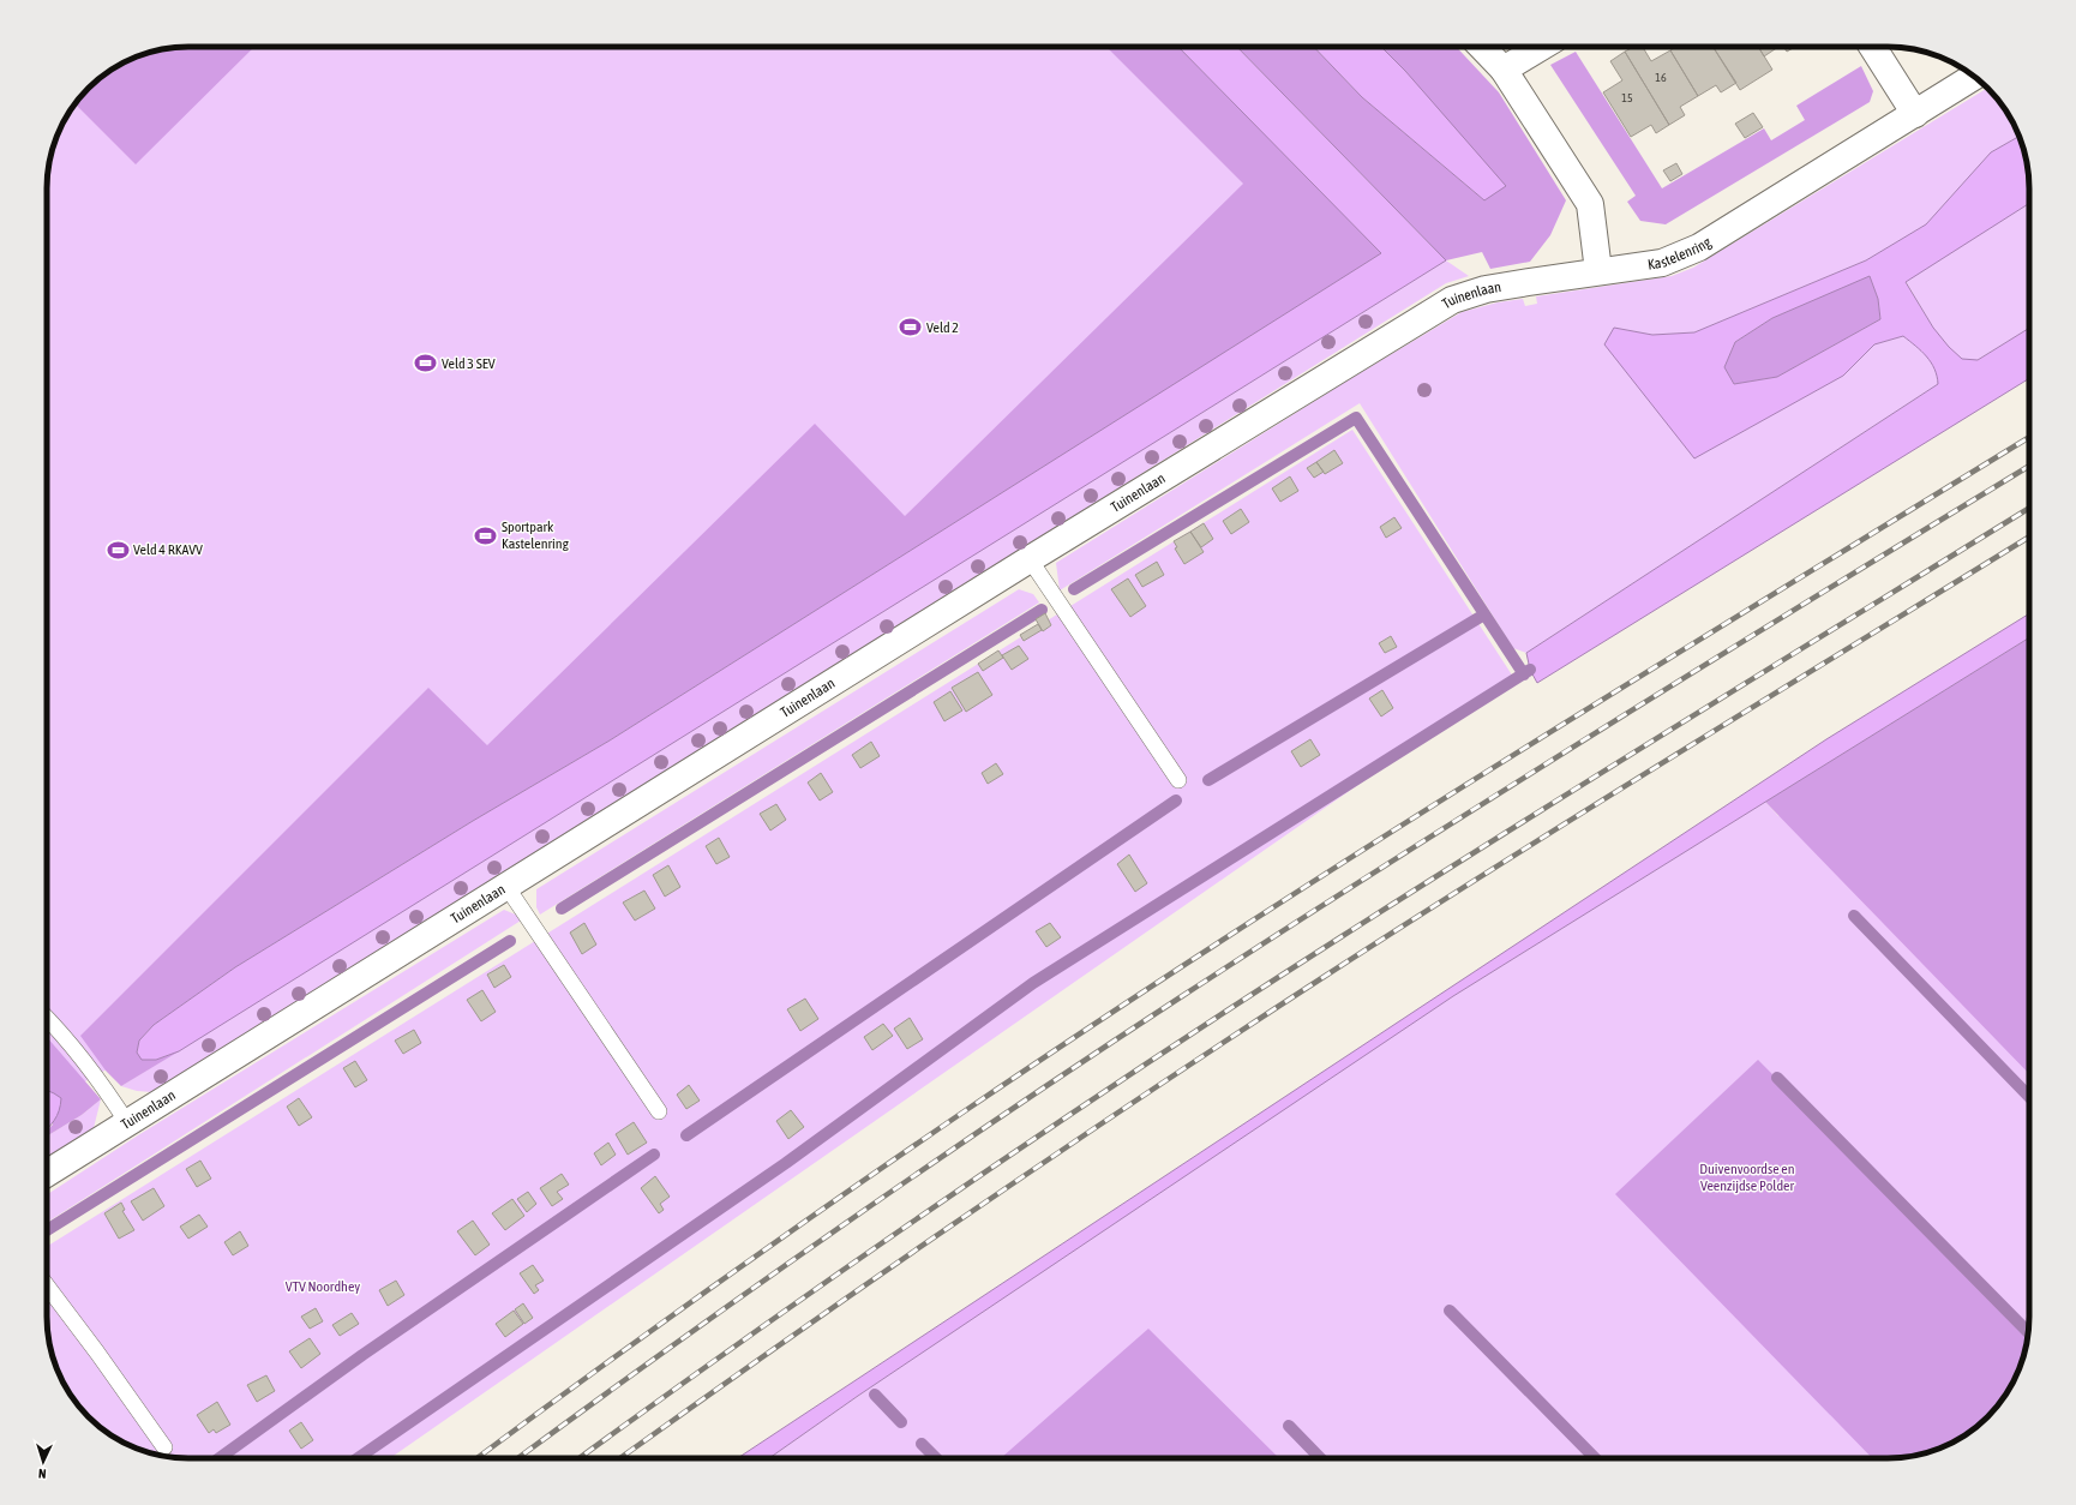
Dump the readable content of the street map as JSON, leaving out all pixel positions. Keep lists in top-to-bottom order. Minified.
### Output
{"streets":{"street":["Kastelenring","Tuinenlaan"]},"crossings":[["Kastelenring","Tuinenlaan"]],"parks":["Duivenvoordse en Veenzijdse Polder","VTV Noordhey"],"places":{"sports":["Veld 2","Veld 3 SEV","Sportpark Kastelenring","Veld 4 RKAVV"]},"house_numbers":["16","15"],"north":"bottom"}
